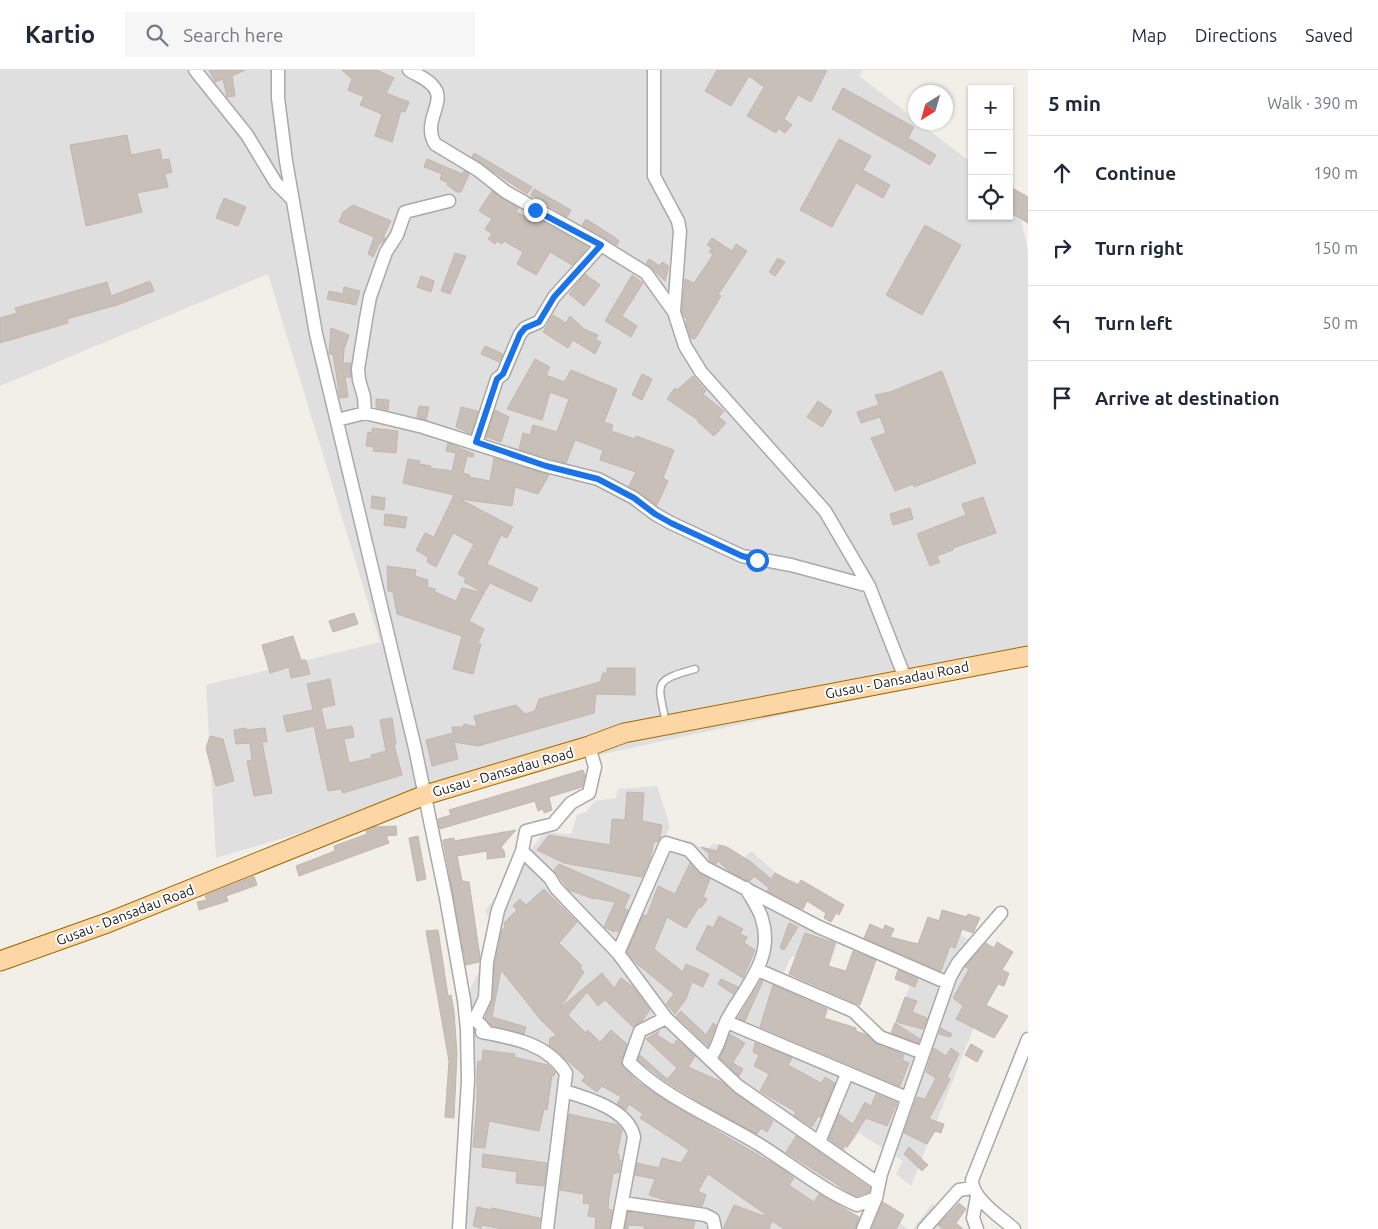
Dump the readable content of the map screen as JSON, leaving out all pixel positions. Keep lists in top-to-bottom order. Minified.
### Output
{"streets":{"main road":["Gusau - Dansadau Road"]},"north":"bottom left","page":{"header":"Kartio","search":"Search here","nav":["Map","Directions","Saved"],"heading":["5 min","Walk · 390 m"],"map_buttons":["+","−"],"list":[["Continue","190 m"],["Turn right","150 m"],["Turn left","50 m"],"Arrive at destination"]}}
